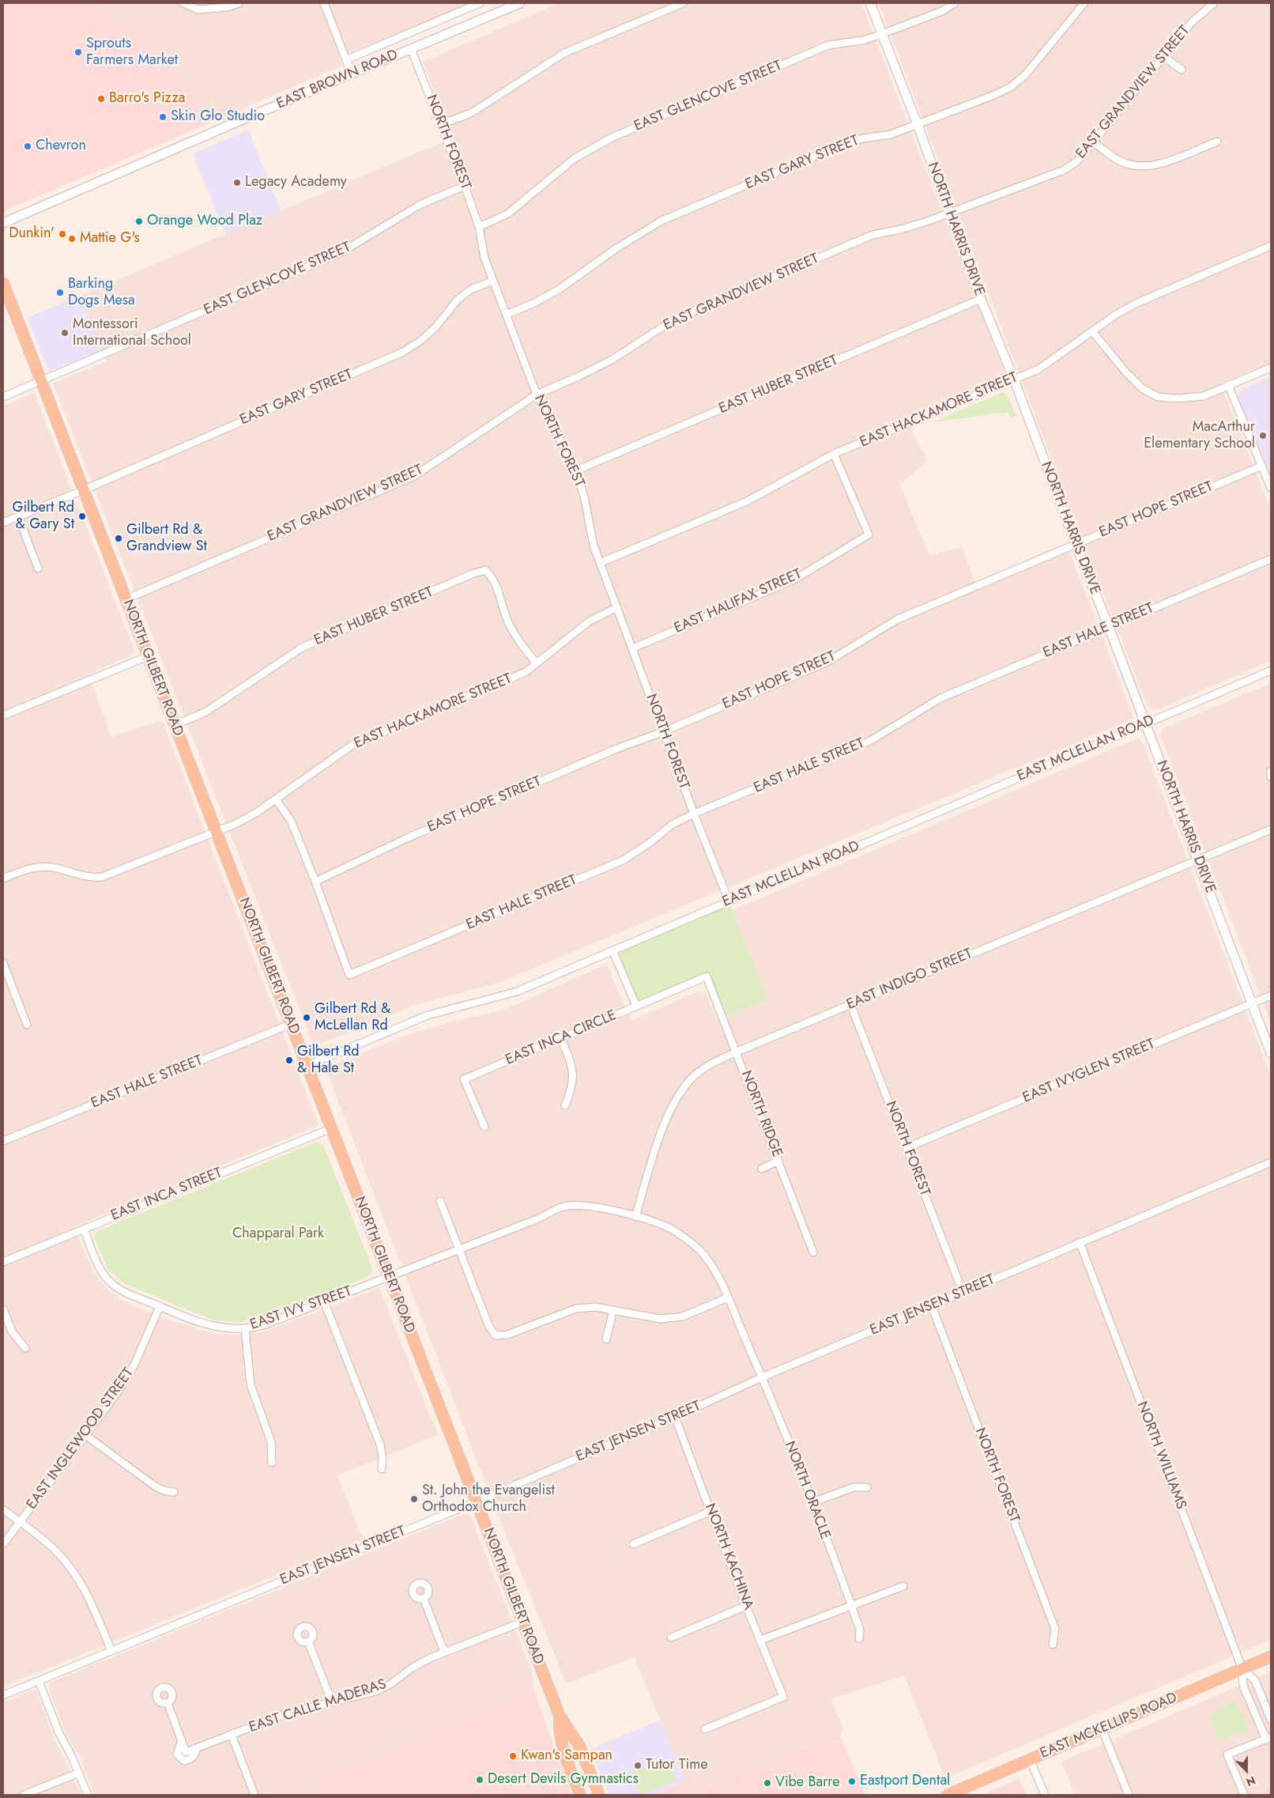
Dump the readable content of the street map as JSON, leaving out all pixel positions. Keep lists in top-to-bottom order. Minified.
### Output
{"streets":{"main road":["NORTH GILBERT ROAD","EAST MCKELLIPS ROAD"],"street":["EAST BROWN ROAD","EAST GRANDVIEW STREET","EAST GLENCOVE STREET","NORTH FOREST","EAST GARY STREET","NORTH HARRIS DRIVE","EAST HUBER STREET","EAST HACKAMORE STREET","EAST HOPE STREET","EAST HALIFAX STREET","EAST HALE STREET","EAST MCLELLAN ROAD","EAST INDIGO STREET","EAST INCA CIRCLE","EAST IVYGLEN STREET","NORTH RIDGE","EAST INCA STREET","EAST JENSEN STREET","EAST IVY STREET","EAST INGLEWOOD STREET","NORTH WILLIAMS","NORTH ORACLE","NORTH KACHINA","EAST CALLE MADERAS"]},"crossings":[["EAST BROWN ROAD","NORTH FOREST"],["EAST GRANDVIEW STREET","NORTH FOREST"],["EAST GRANDVIEW STREET","NORTH HARRIS DRIVE"],["EAST GRANDVIEW STREET","NORTH GILBERT ROAD"],["EAST GLENCOVE STREET","NORTH FOREST"],["EAST GLENCOVE STREET","NORTH HARRIS DRIVE"],["EAST GLENCOVE STREET","NORTH GILBERT ROAD"],["NORTH FOREST","EAST GARY STREET"],["NORTH FOREST","EAST HUBER STREET"],["NORTH FOREST","EAST HACKAMORE STREET"],["NORTH FOREST","EAST HOPE STREET"],["NORTH FOREST","EAST HALIFAX STREET"],["NORTH FOREST","EAST HALE STREET"],["NORTH FOREST","EAST MCLELLAN ROAD"],["NORTH FOREST","EAST INDIGO STREET"],["NORTH FOREST","EAST IVYGLEN STREET"],["NORTH FOREST","EAST JENSEN STREET"],["EAST GARY STREET","NORTH HARRIS DRIVE"],["EAST GARY STREET","NORTH GILBERT ROAD"],["NORTH HARRIS DRIVE","EAST HUBER STREET"],["NORTH HARRIS DRIVE","EAST HACKAMORE STREET"],["NORTH HARRIS DRIVE","EAST HOPE STREET"],["NORTH HARRIS DRIVE","EAST HALE STREET"],["NORTH HARRIS DRIVE","EAST MCLELLAN ROAD"],["NORTH HARRIS DRIVE","EAST INDIGO STREET"],["NORTH HARRIS DRIVE","EAST IVYGLEN STREET"],["EAST HUBER STREET","EAST HACKAMORE STREET"],["EAST HUBER STREET","NORTH GILBERT ROAD"],["EAST HACKAMORE STREET","EAST HALIFAX STREET"],["EAST HACKAMORE STREET","NORTH GILBERT ROAD"],["EAST HOPE STREET","EAST HALE STREET"],["EAST HALE STREET","NORTH GILBERT ROAD"],["NORTH GILBERT ROAD","EAST MCLELLAN ROAD"],["NORTH GILBERT ROAD","EAST INCA STREET"],["NORTH GILBERT ROAD","EAST JENSEN STREET"],["NORTH GILBERT ROAD","EAST IVY STREET"],["NORTH GILBERT ROAD","EAST CALLE MADERAS"],["EAST INDIGO STREET","NORTH RIDGE"],["EAST INDIGO STREET","EAST IVY STREET"],["EAST INCA CIRCLE","NORTH RIDGE"],["EAST INCA STREET","EAST IVY STREET"],["EAST JENSEN STREET","NORTH WILLIAMS"],["EAST JENSEN STREET","NORTH ORACLE"],["EAST JENSEN STREET","NORTH KACHINA"],["EAST IVY STREET","EAST INGLEWOOD STREET"],["NORTH WILLIAMS","EAST MCKELLIPS ROAD"]],"parks":["Chapparal Park"],"places":["Sprouts Farmers Market","Barro's Pizza","Skin Glo Studio","Chevron","Legacy Academy","Orange Wood Plaz","Dunkin'","Mattie G's","Barking Dogs Mesa","Montessori International School","MacArthur Elementary School","Gilbert Rd & Gary St","Gilbert Rd & Grandview St","Gilbert Rd & McLellan Rd","Gilbert Rd & Hale St","St. John the Evangelist Orthodox Church","Kwan's Sampan","Tutor Time","Desert Devils Gymnastics","Eastport Dental","Vibe Barre"],"north":"bottom"}
